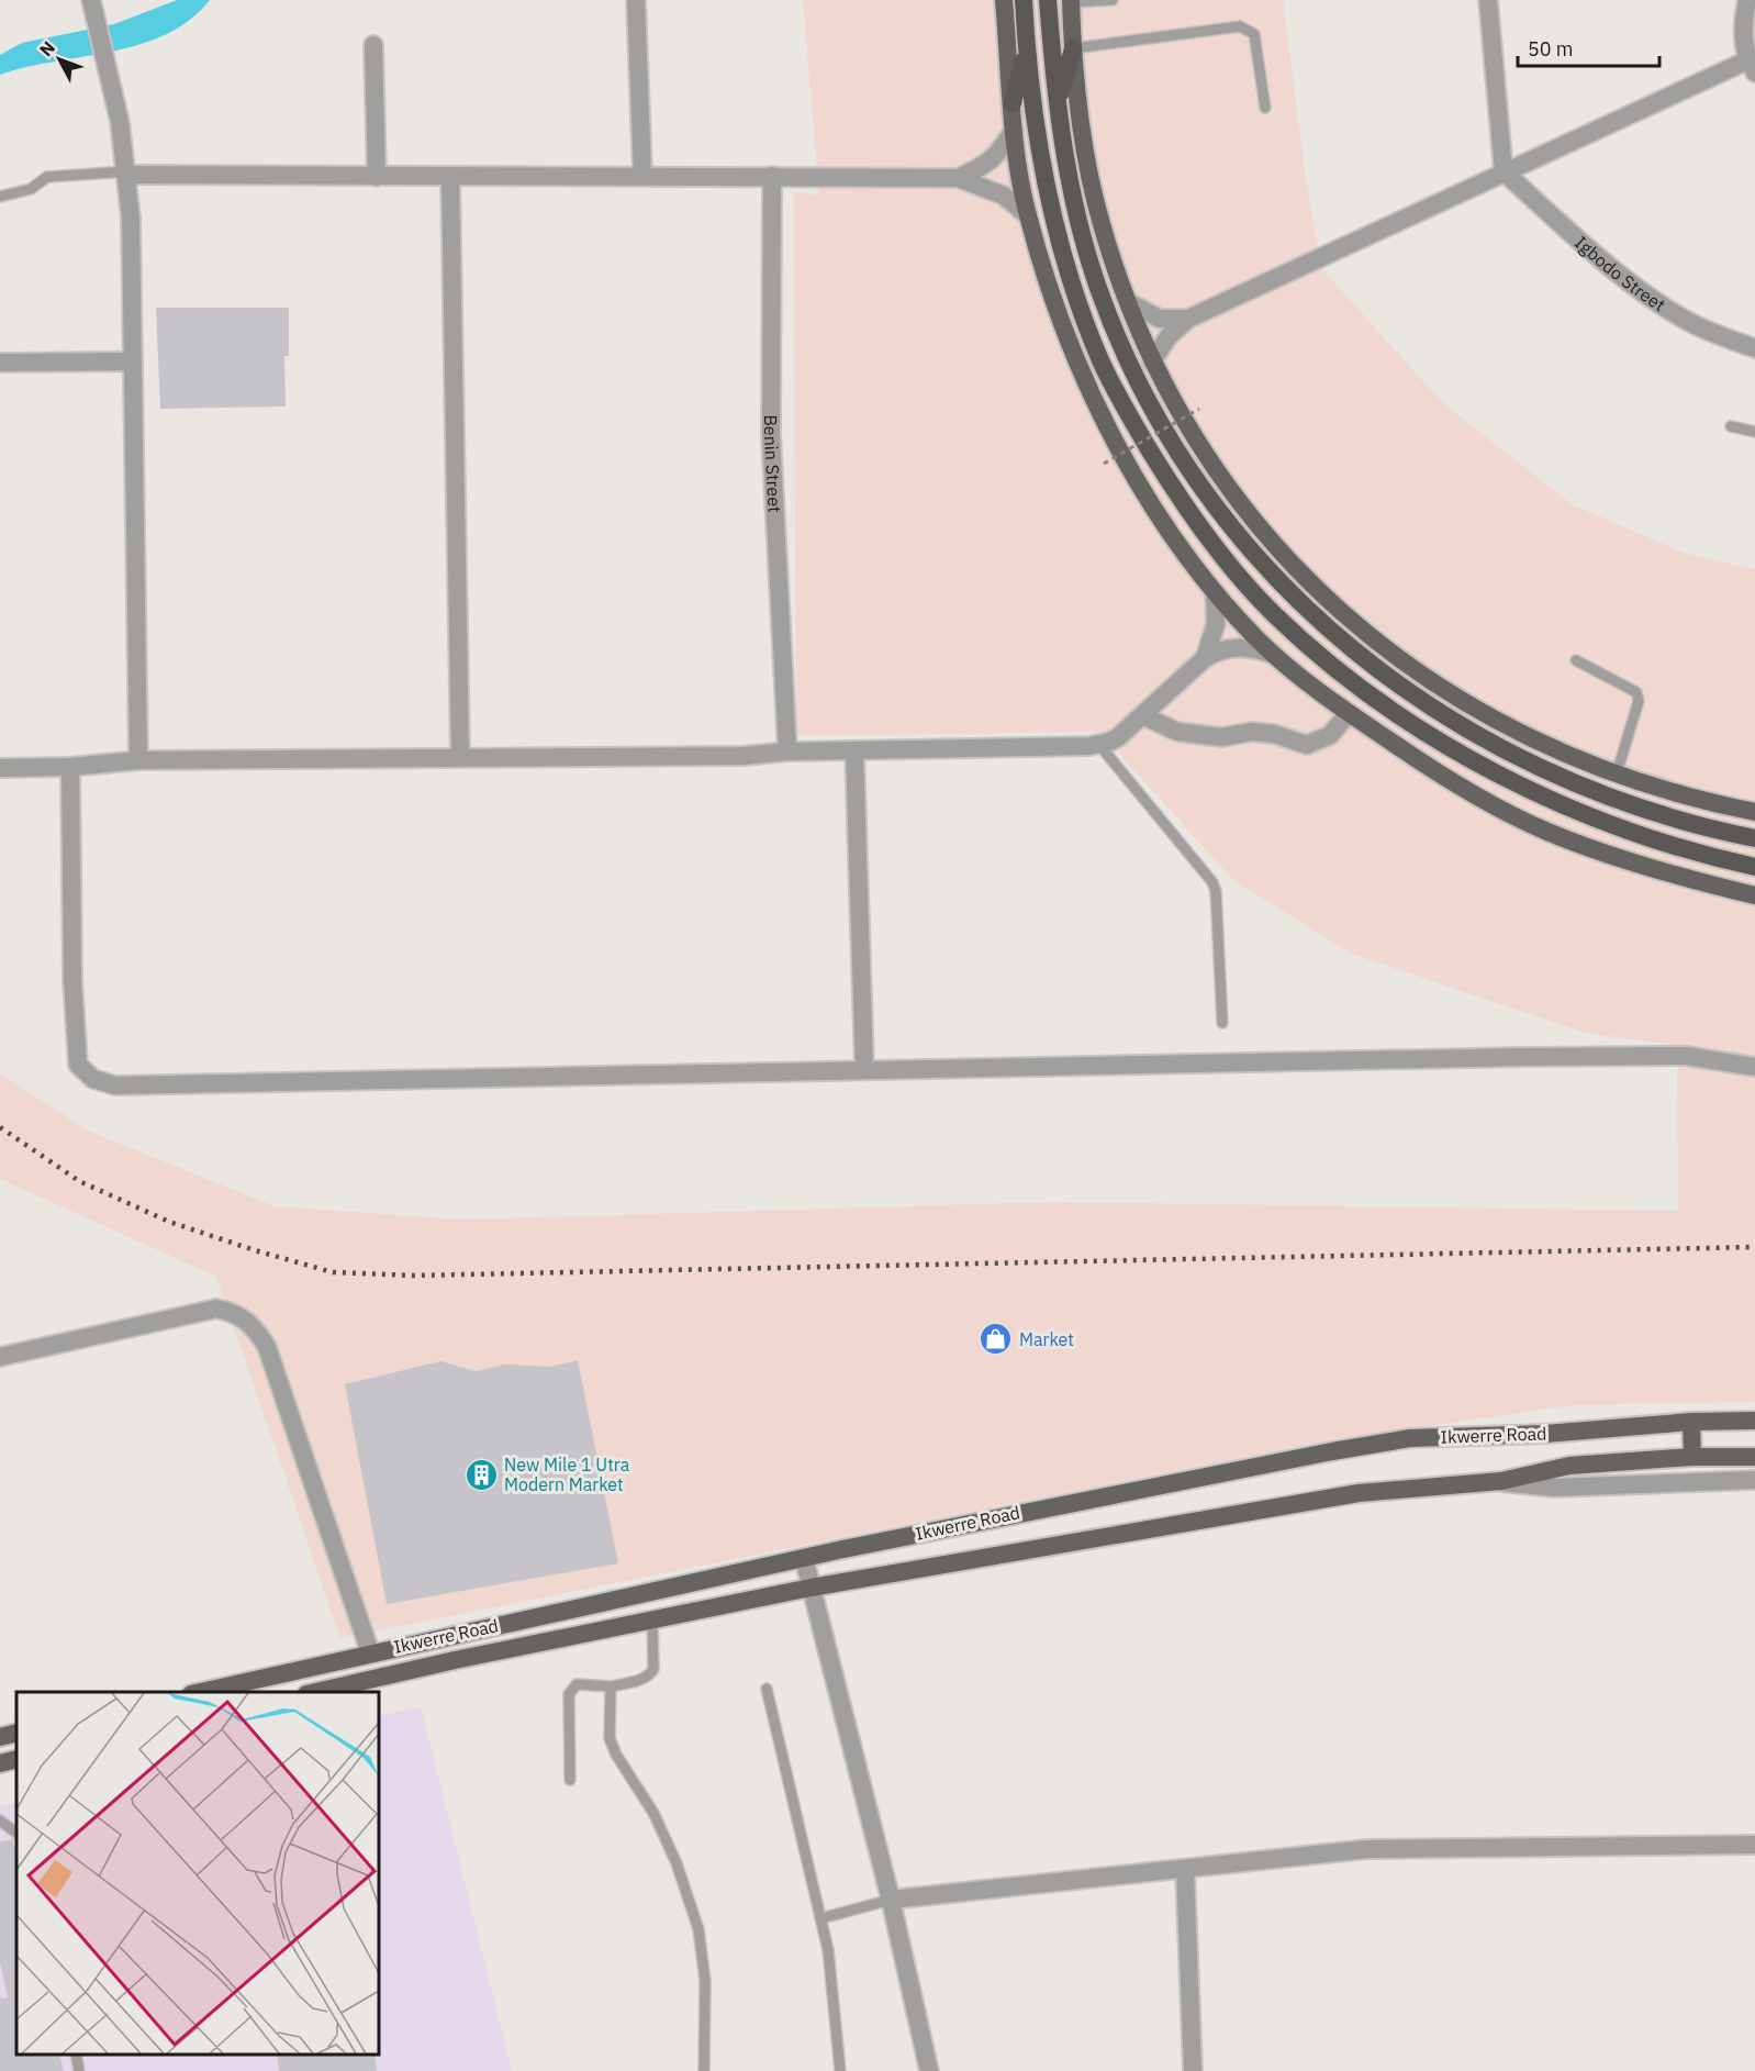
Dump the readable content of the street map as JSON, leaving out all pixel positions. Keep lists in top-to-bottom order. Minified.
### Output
{"streets":{"main road":["Ikwerre Road"],"street":["Igbodo Street","Benin Street"]},"places":{"shop":["Market"],"building":["New Mile 1 Utra Modern Market"]},"scale_bar":"50 m","north":"top left"}
